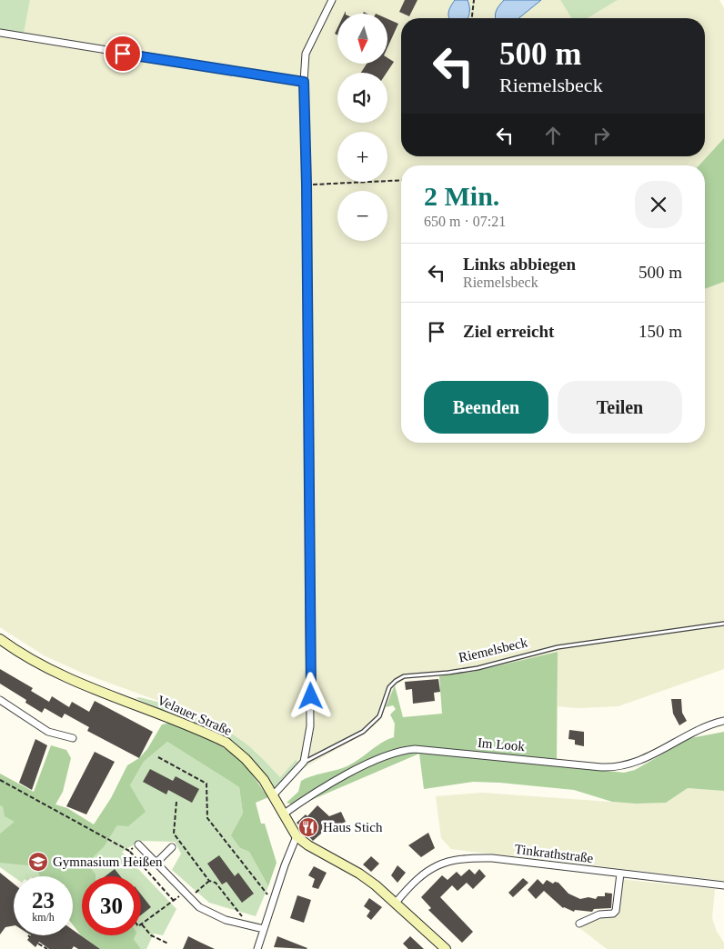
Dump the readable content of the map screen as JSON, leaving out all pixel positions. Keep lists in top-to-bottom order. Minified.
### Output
{"streets":{"main road":["Velauer Straße"],"street":["Riemelsbeck","Im Look","Tinkrathstraße"]},"crossings":[["Riemelsbeck","Velauer Straße"],["Velauer Straße","Im Look"],["Velauer Straße","Tinkrathstraße"]],"places":{"restaurant":["Haus Stich"],"school or university":["Gymnasium Heißen"]},"north":"bottom","page":{"map_buttons":["+","−"],"turn":["500 m","Riemelsbeck"],"heading":["2 Min.","650 m · 07:21"],"list":[{"name":"Links abbiegen","note":"Riemelsbeck","value":"500 m"},{"name":"Ziel erreicht","value":"150 m"}],"buttons":["Beenden","Teilen"],"speed":"23 km/h","limit":"30"}}
